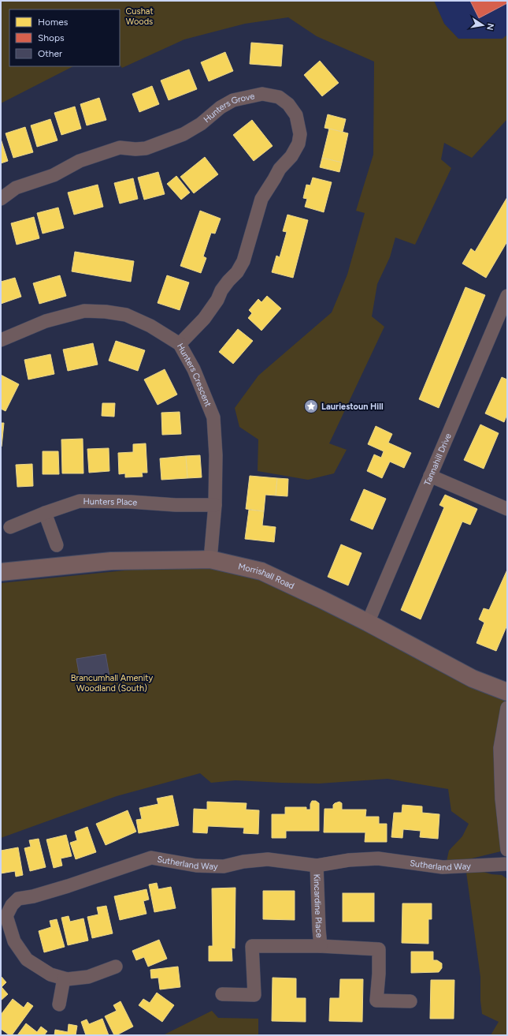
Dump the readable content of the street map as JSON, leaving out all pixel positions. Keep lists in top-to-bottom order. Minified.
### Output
{"streets":{"street":["Hunters Grove","Hunters Crescent","Tannahill Drive","Hunters Place","Morrishall Road","Sutherland Way","Kincardine Place"]},"crossings":[["Hunters Grove","Hunters Crescent"],["Hunters Crescent","Hunters Place"],["Hunters Crescent","Morrishall Road"],["Tannahill Drive","Morrishall Road"],["Sutherland Way","Kincardine Place"]],"parks":["Cushat Woods","Brancumhall Amenity Woodland (South)"],"places":{"place":["Lauriestoun Hill"]},"legend":["Homes","Shops","Other"],"north":"right"}
